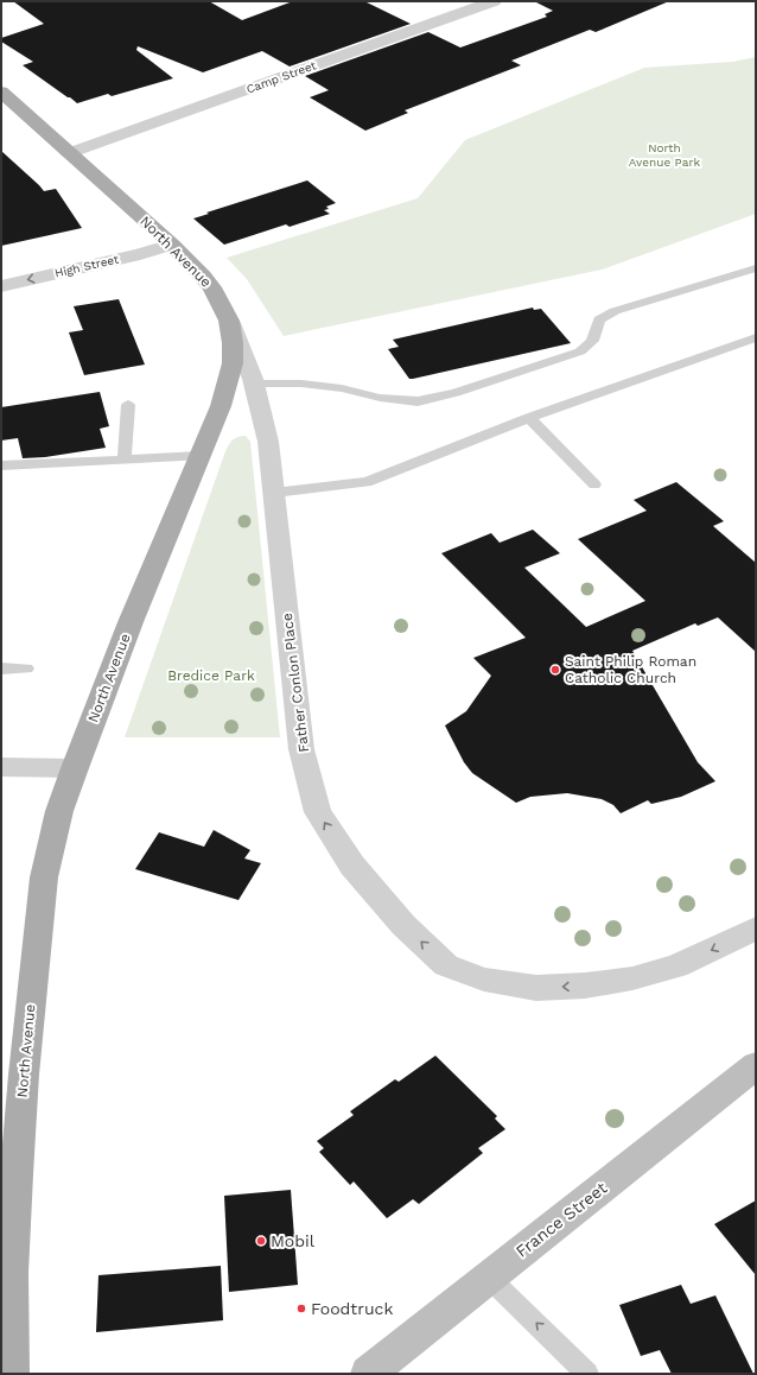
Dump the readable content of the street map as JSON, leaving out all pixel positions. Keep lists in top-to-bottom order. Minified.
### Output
{"streets":{"main road":["North Avenue","France Street"],"street":["Camp Street","High Street","Father Conlon Place"]},"crossings":[["Camp Street","North Avenue"],["North Avenue","High Street"],["North Avenue","Father Conlon Place"]],"one_way":["High Street"],"parks":["North Avenue Park","Bredice Park"],"places":["Saint Philip Roman Catholic Church","Mobil","Foodtruck"]}
